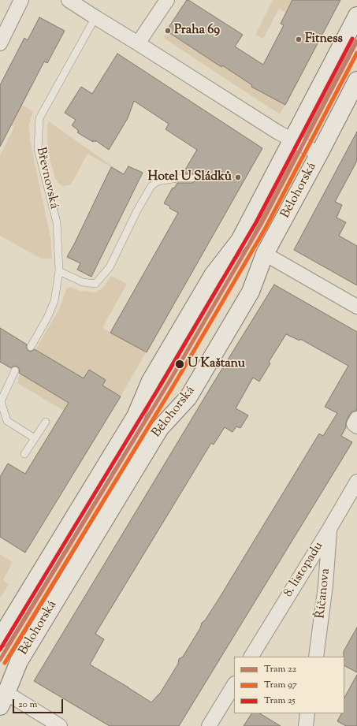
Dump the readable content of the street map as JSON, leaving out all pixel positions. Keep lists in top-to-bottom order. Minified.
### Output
{"streets":{"street":["Bělohorská","8. listopadu","Říčanova"],"lane":["Břevnovská"]},"crossings":[["8. listopadu","Říčanova"]],"places":["Praha 69","Fitness","Hotel U Sládků","U Kaštanu"],"lines":["tram line 25","tram line 22","tram line 97"],"legend":["Tram 22","Tram 97","Tram 25"],"scale_bar":"20 m"}
